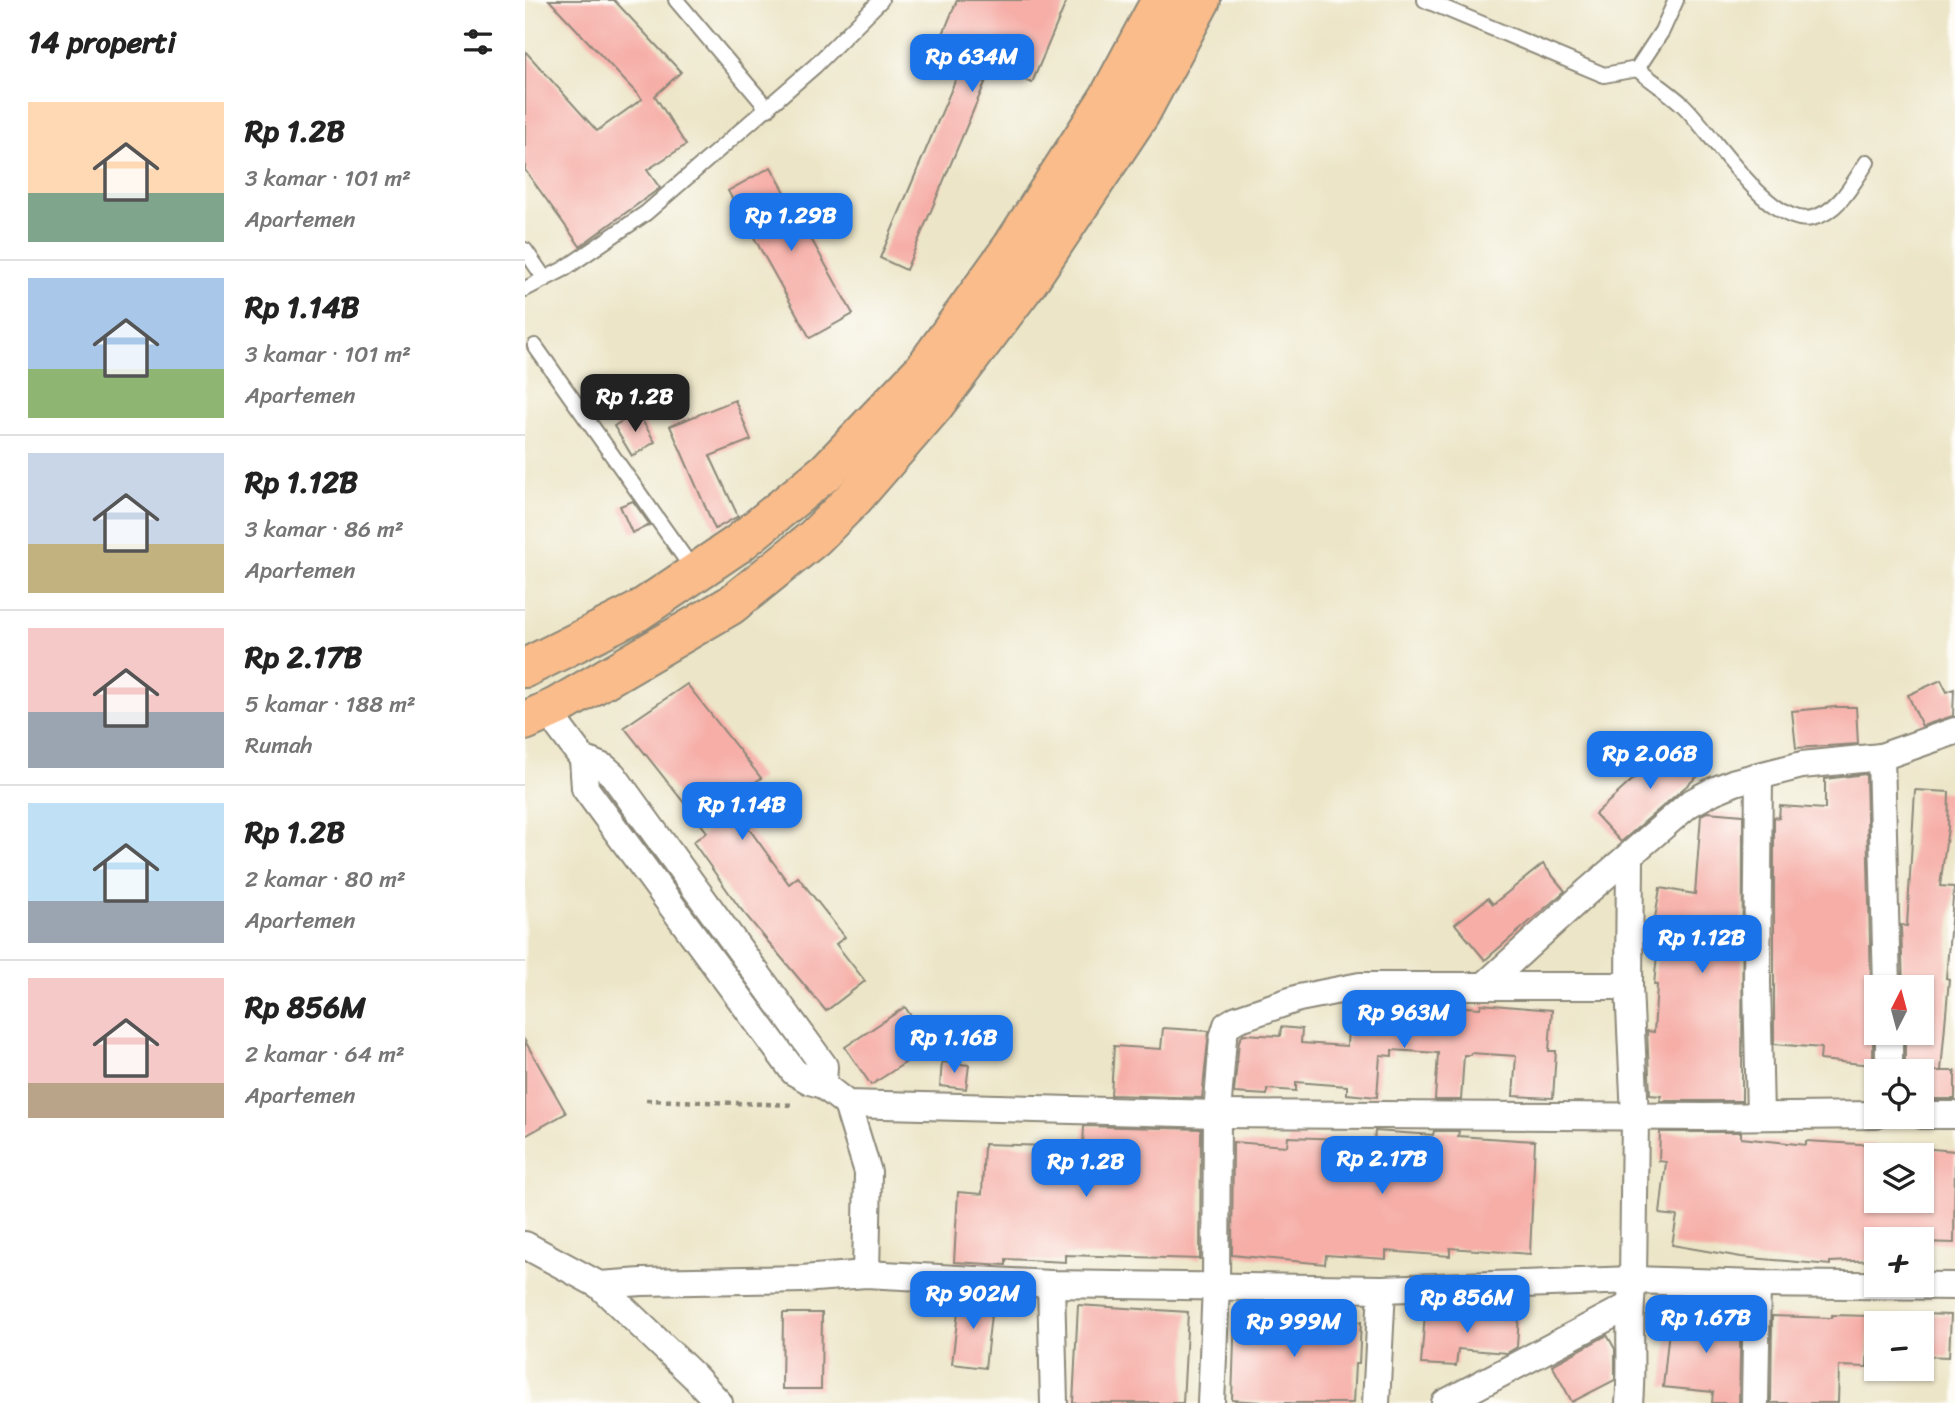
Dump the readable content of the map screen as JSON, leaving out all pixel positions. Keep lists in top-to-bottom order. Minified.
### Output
{"north":"top","page":{"heading":"14 properti","price":["Rp 634M","Rp 1.29B","Rp 1.2B","Rp 2.06B","Rp 1.14B","Rp 1.12B","Rp 963M","Rp 1.16B","Rp 2.17B","Rp 1.2B","Rp 902M","Rp 856M","Rp 1.67B","Rp 999M"],"list":[{"name":"Rp 1.2B","note":"3 kamar · 101 m² · Apartemen"},{"name":"Rp 1.14B","note":"3 kamar · 101 m² · Apartemen"},{"name":"Rp 1.12B","note":"3 kamar · 86 m² · Apartemen"},{"name":"Rp 2.17B","note":"5 kamar · 188 m² · Rumah"},{"name":"Rp 1.2B","note":"2 kamar · 80 m² · Apartemen"},{"name":"Rp 856M","note":"2 kamar · 64 m² · Apartemen"}],"map_buttons":["+","−"]}}
